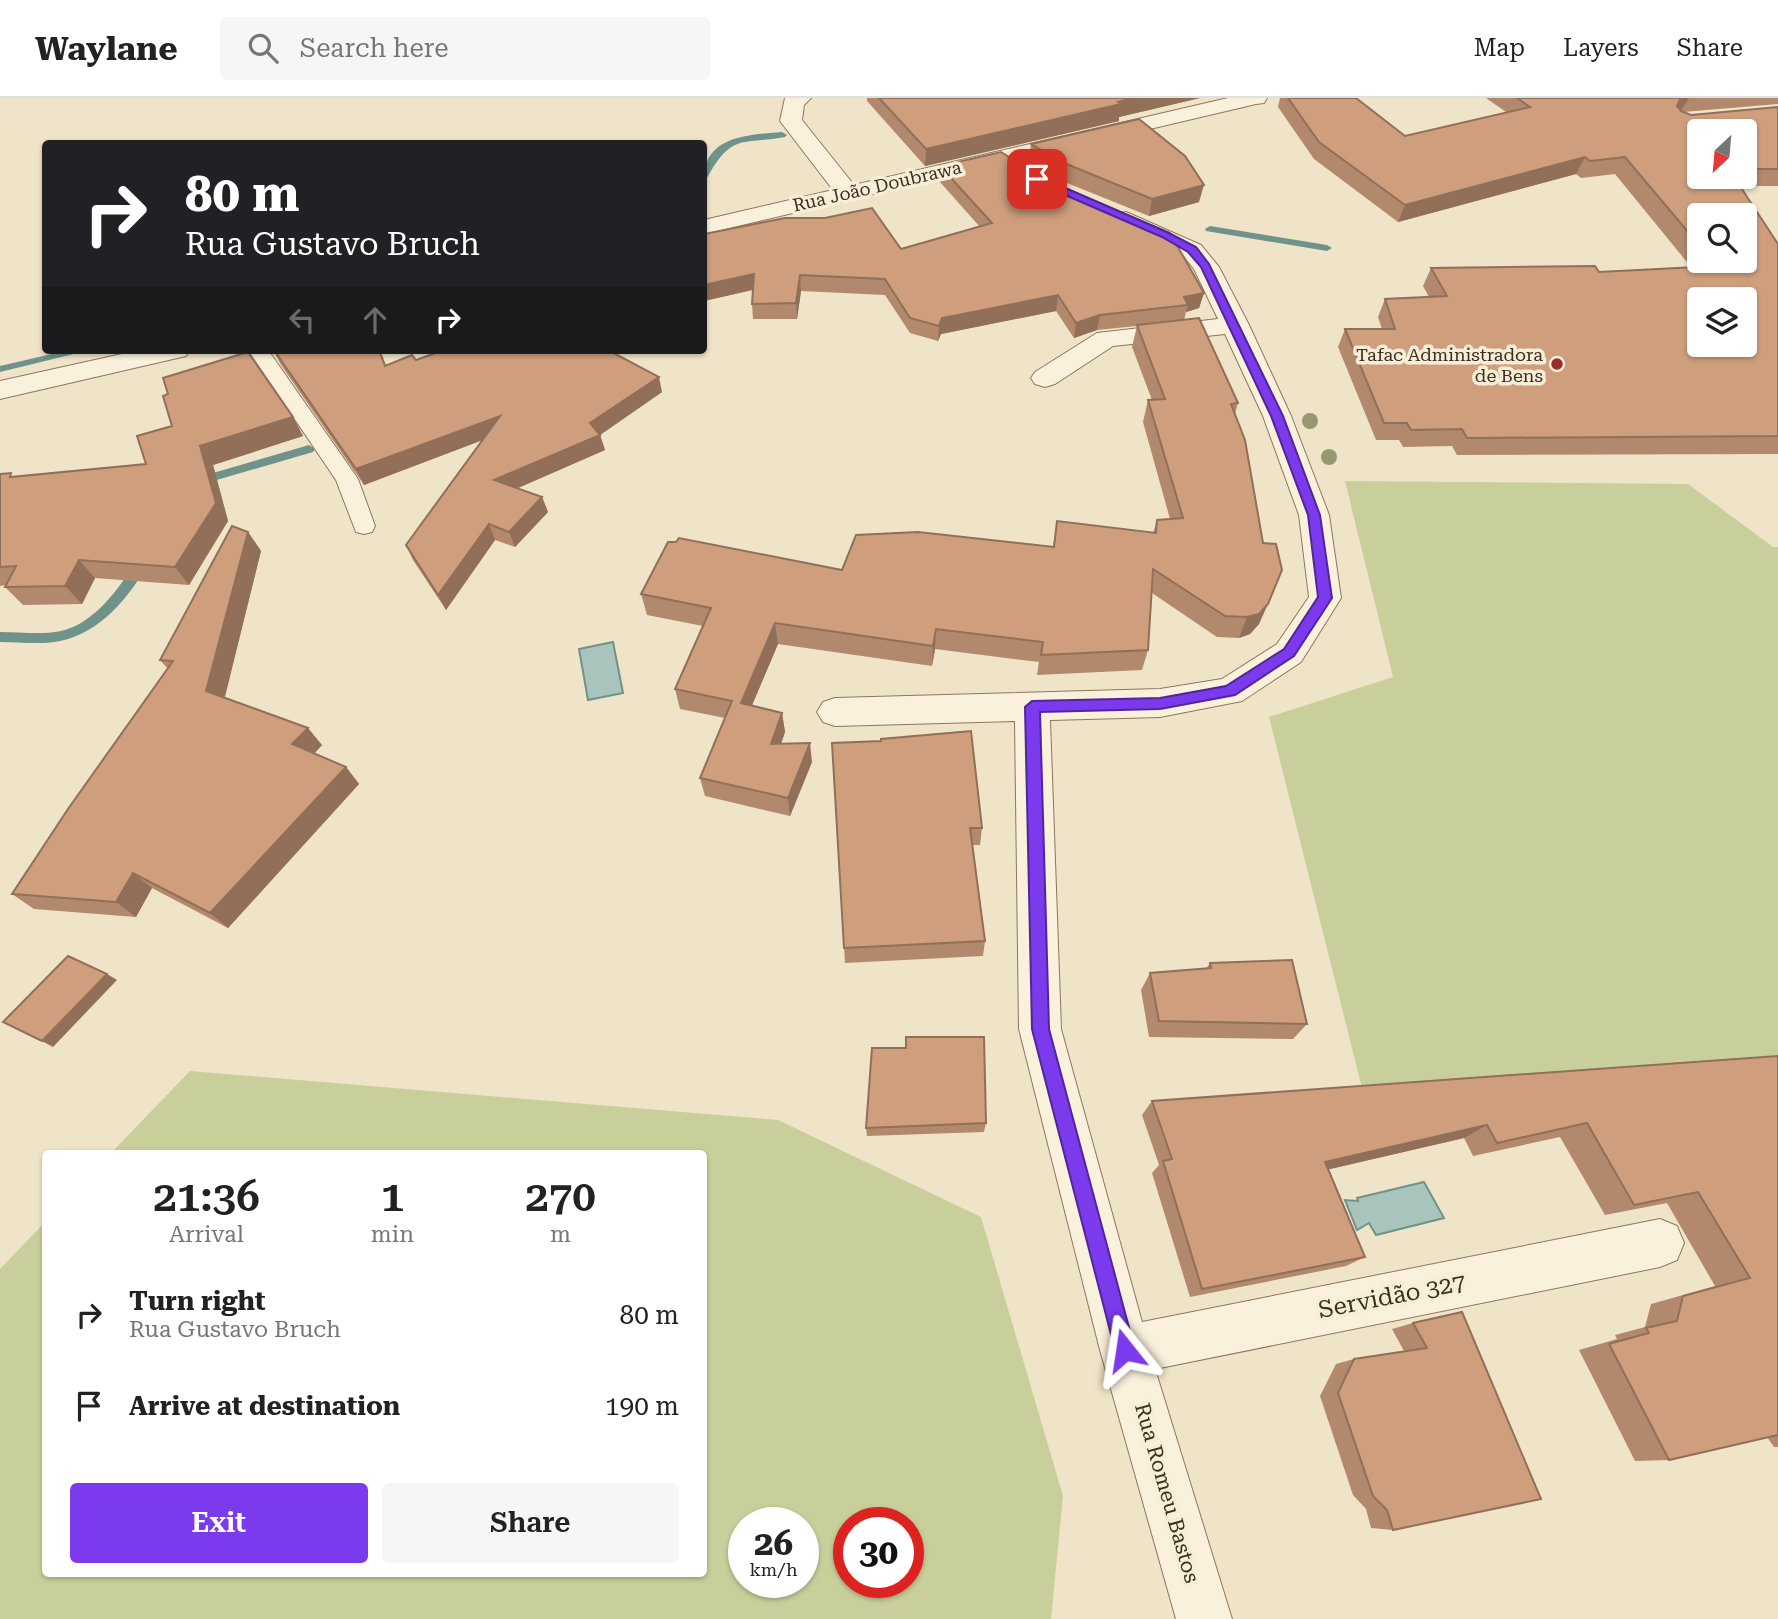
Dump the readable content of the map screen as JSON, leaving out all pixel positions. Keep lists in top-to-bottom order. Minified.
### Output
{"streets":{"street":["Rua João Doubrawa","Servidão 327","Rua Romeu Bastos"]},"crossings":[["Servidão 327","Rua Romeu Bastos"]],"places":["Tafac Administradora de Bens"],"north":"bottom left","page":{"header":"Waylane","search":"Search here","nav":["Map","Layers","Share"],"turn":["80 m","Rua Gustavo Bruch"],"eta":["21:36","Arrival","1","min","270","m"],"list":[{"name":"Turn right","note":"Rua Gustavo Bruch","value":"80 m"},{"name":"Arrive at destination","value":"190 m"}],"buttons":["Exit","Share"],"speed":"26 km/h","limit":"30"}}
